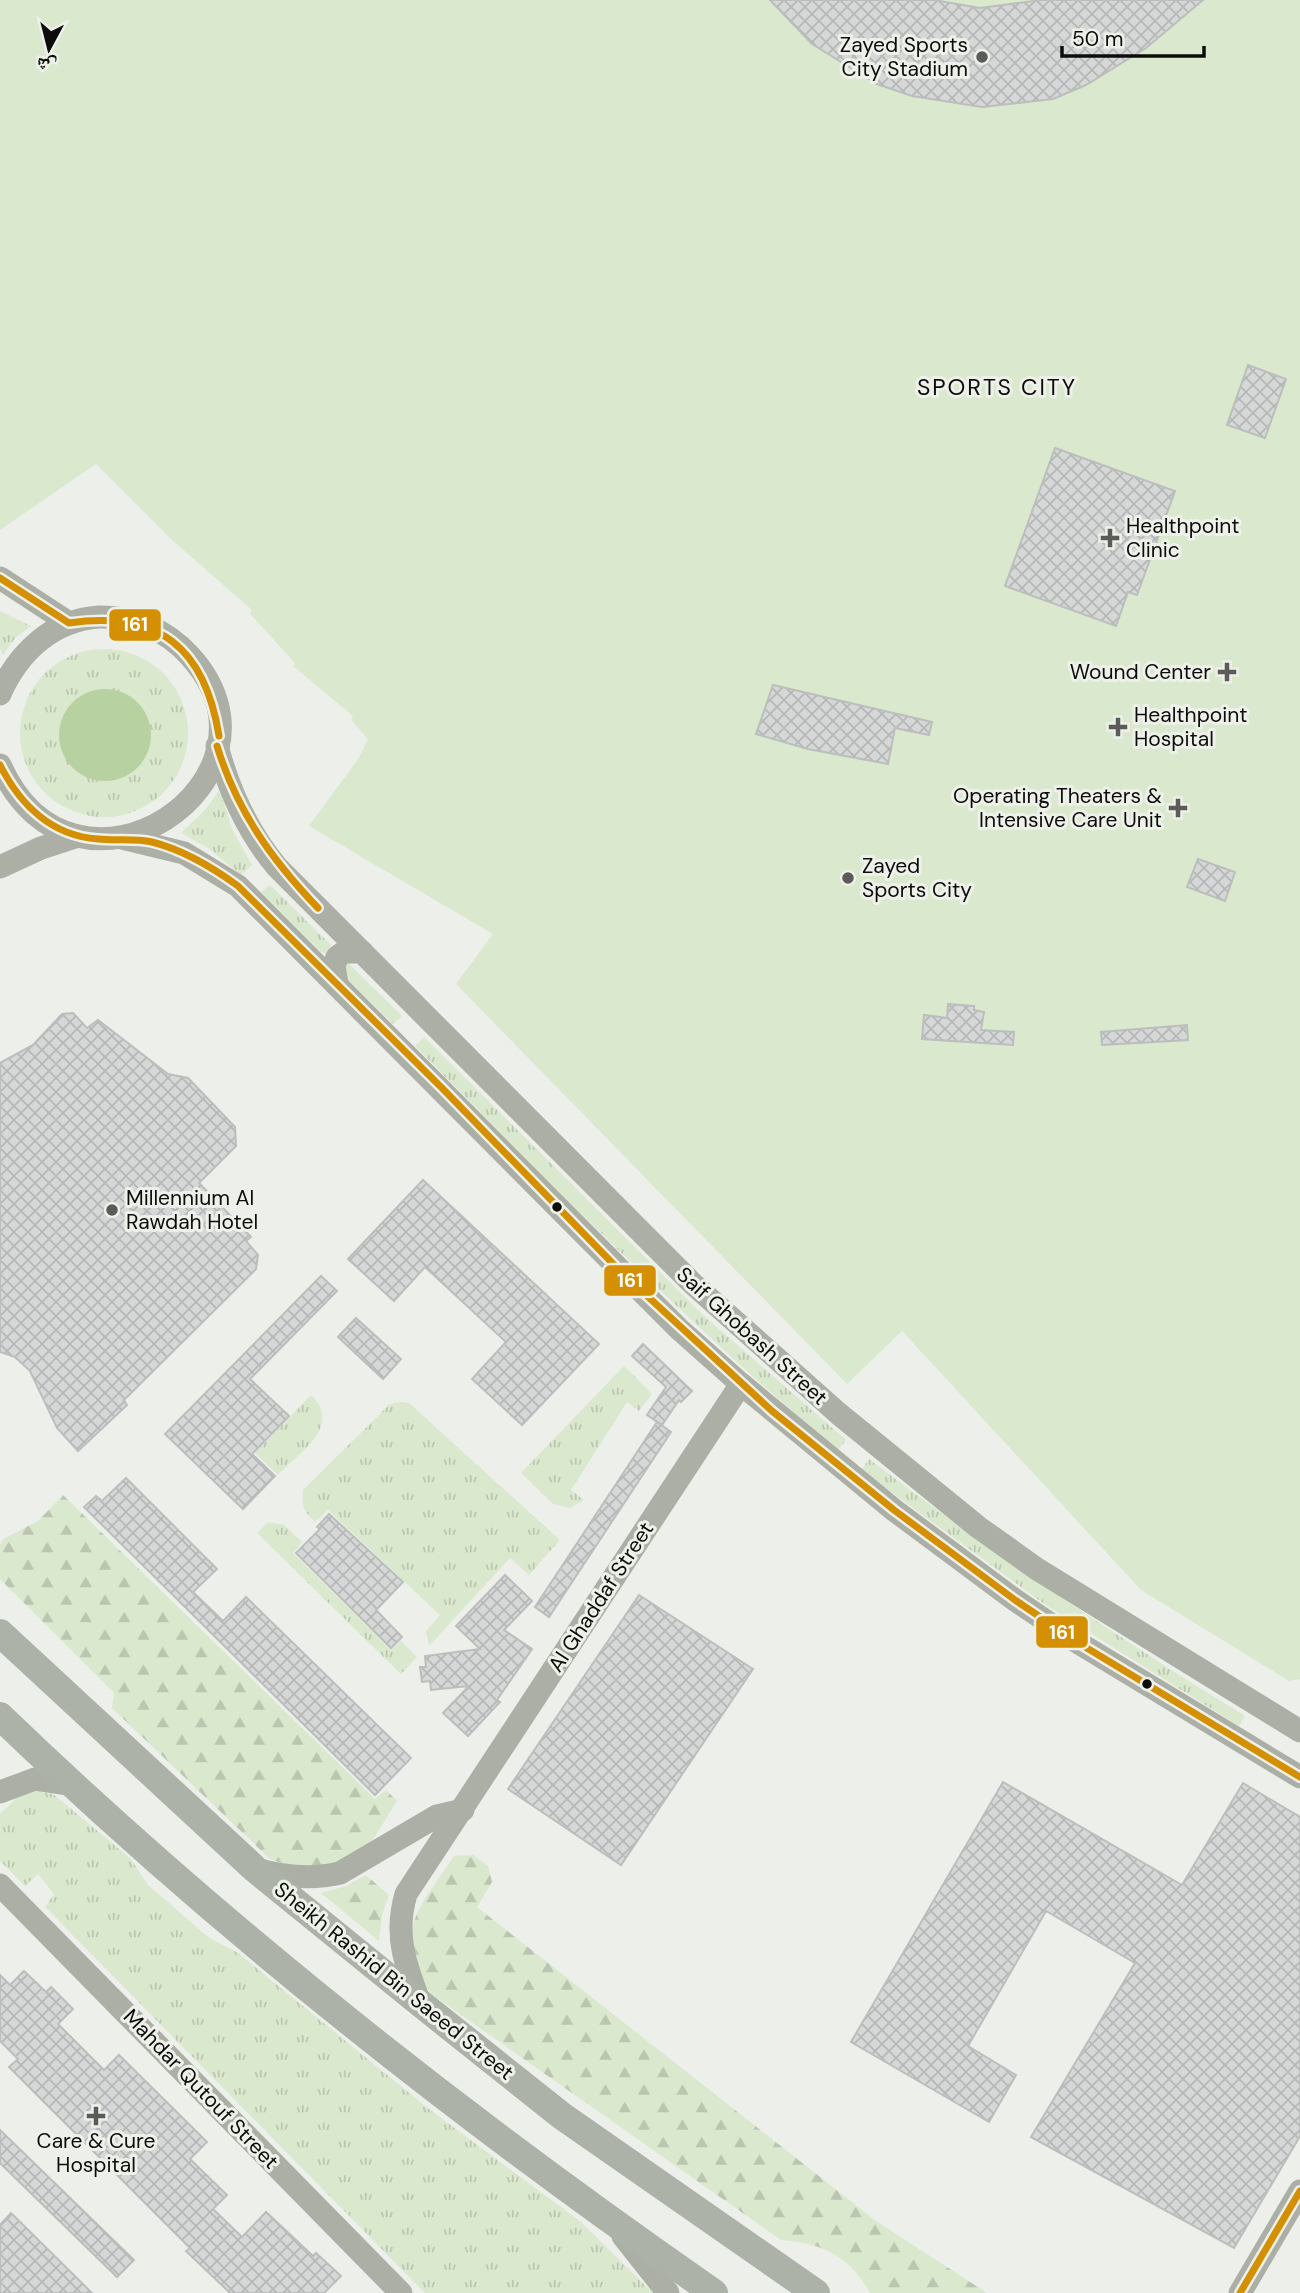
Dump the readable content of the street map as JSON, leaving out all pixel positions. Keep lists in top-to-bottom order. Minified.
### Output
{"streets":{"main road":["Sheikh Rashid Bin Saeed Street"],"street":["Saif Ghobash Street","Al Ghaddaf Street","Mahdar Qutouf Street"]},"crossings":[["Saif Ghobash Street","Al Ghaddaf Street"],["Al Ghaddaf Street","Sheikh Rashid Bin Saeed Street"]],"districts":["SPORTS CITY"],"places":{"other":["Zayed Sports City Stadium","Zayed Sports City","Millennium Al Rawdah Hotel"],"health":["Healthpoint Clinic","Wound Center","Healthpoint Hospital","Operating Theaters & Intensive Care Unit","Care & Cure Hospital"]},"lines":["transit line 161"],"scale_bar":"50 m","north":"bottom"}
